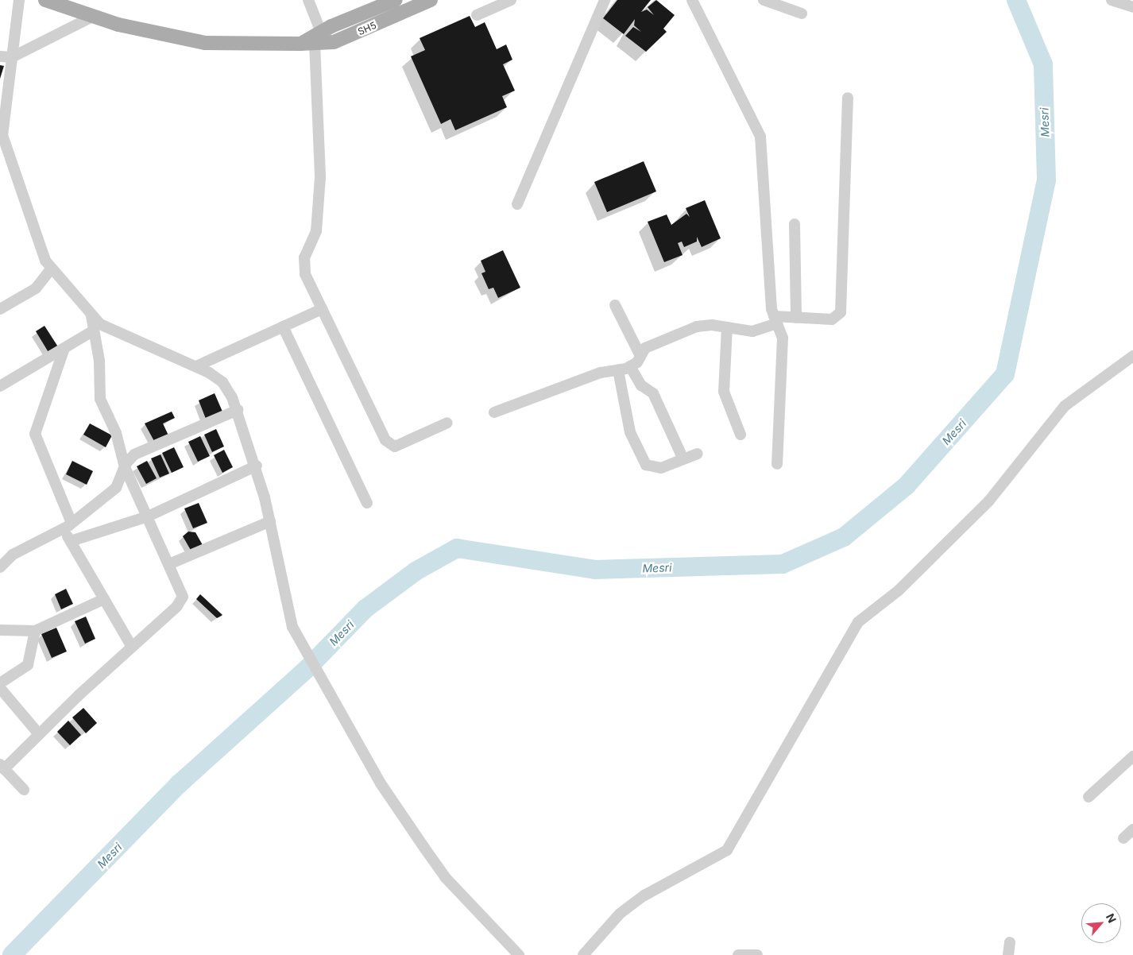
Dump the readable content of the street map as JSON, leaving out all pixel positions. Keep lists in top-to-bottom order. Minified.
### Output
{"streets":{"main road":["SH5"]},"water":["Mesri"],"north":"top right"}
